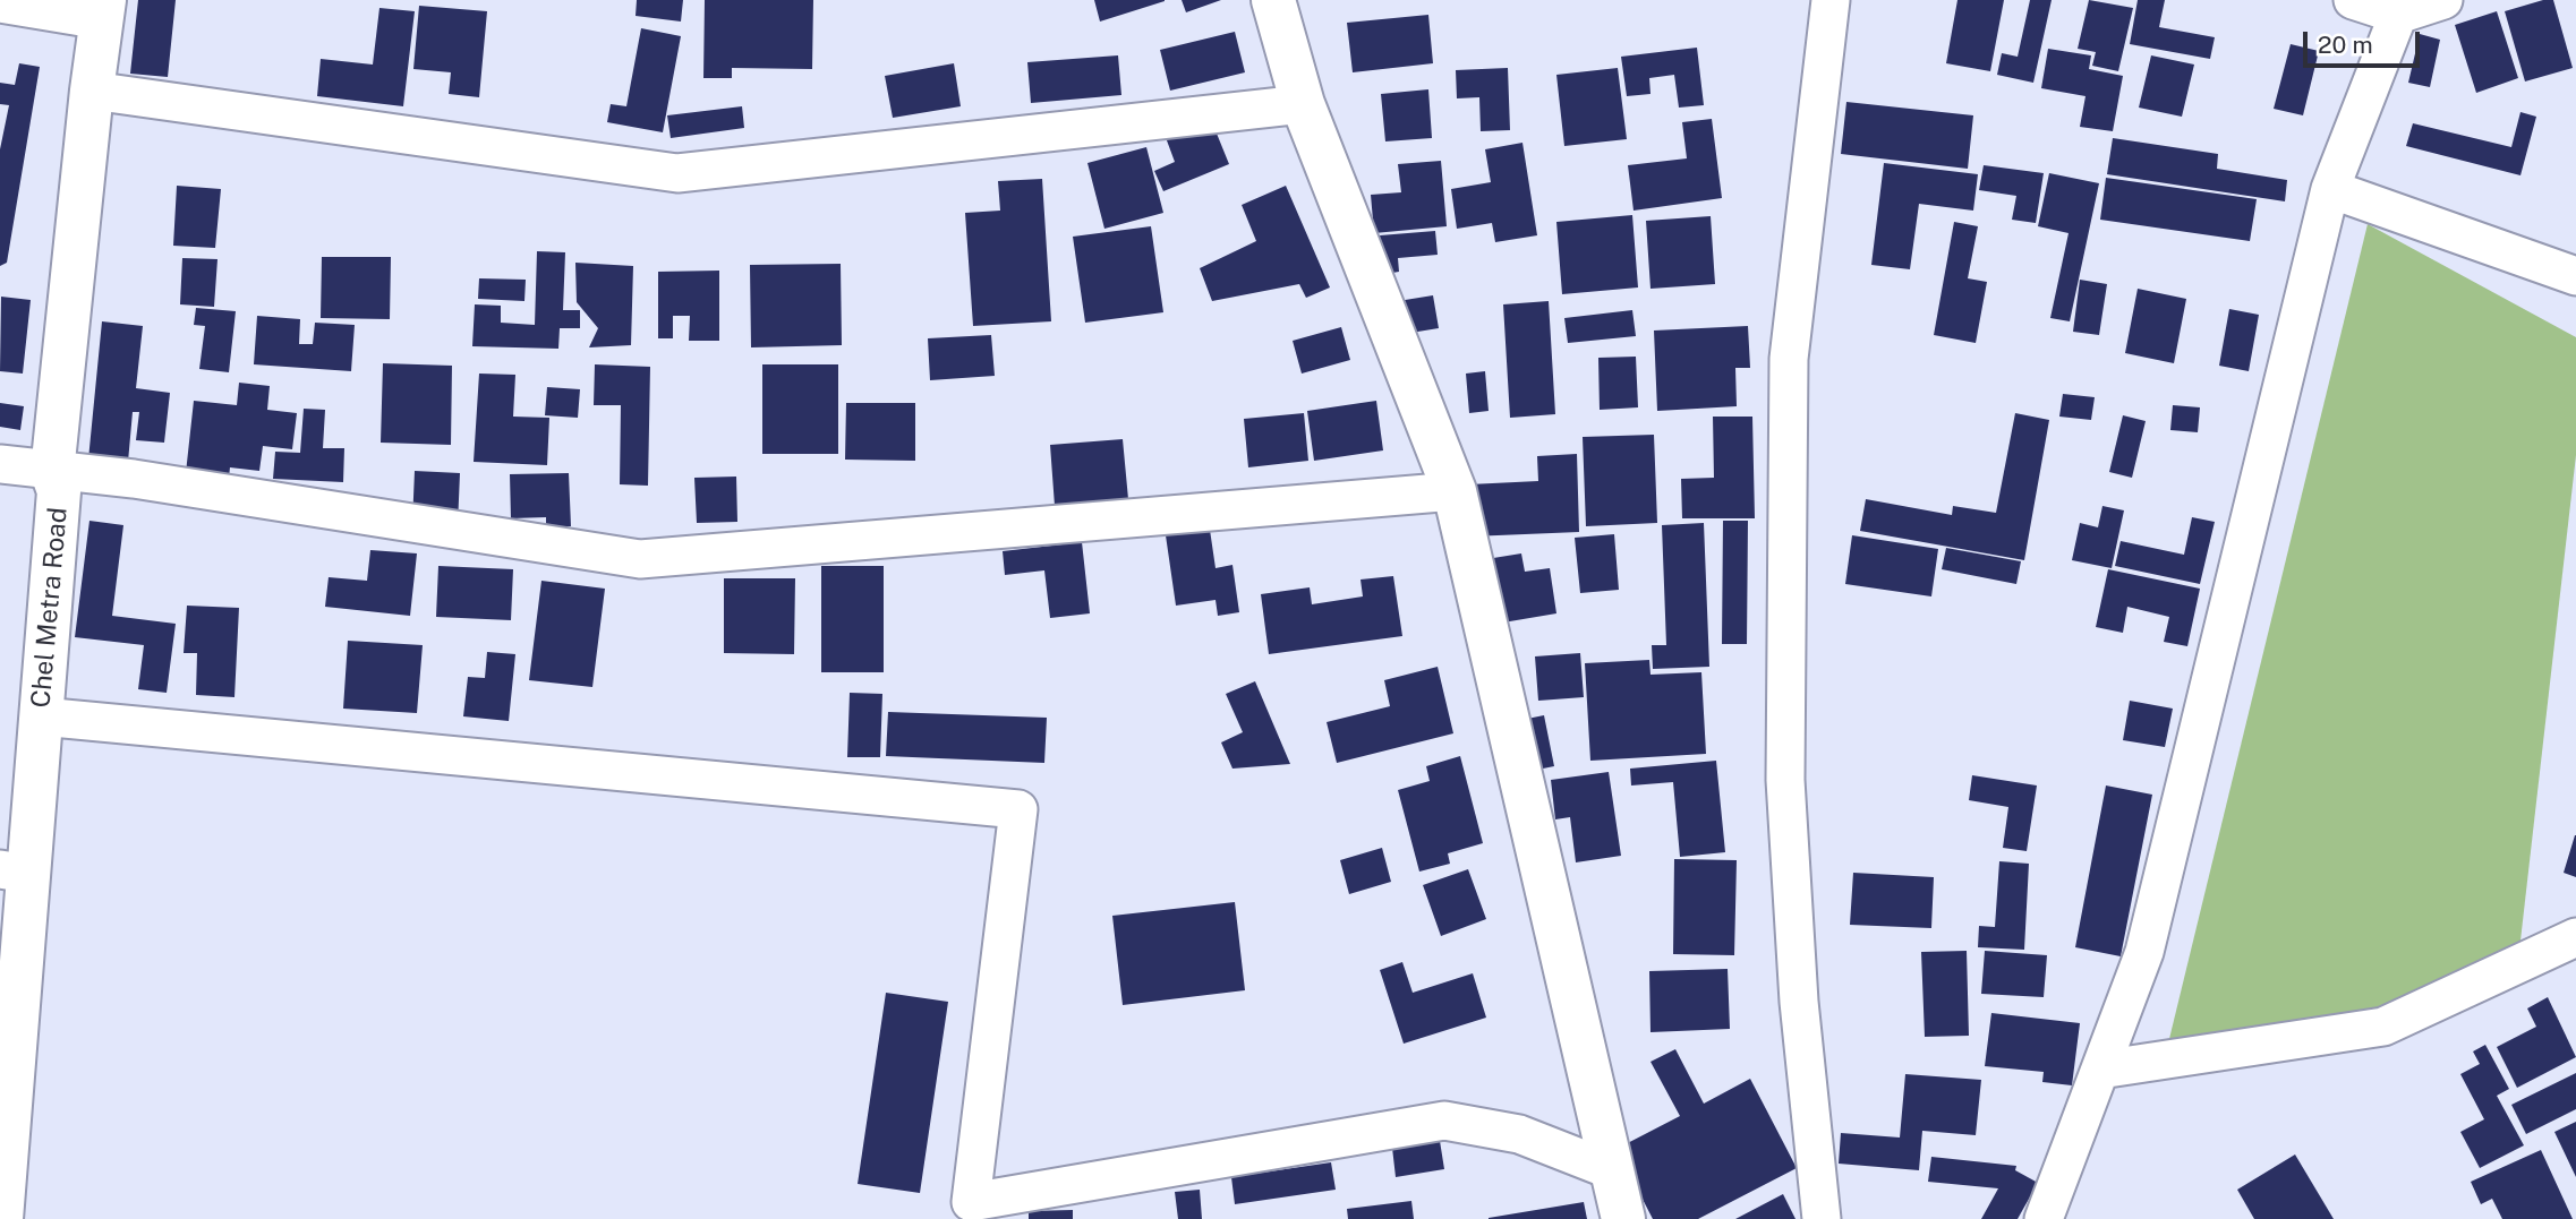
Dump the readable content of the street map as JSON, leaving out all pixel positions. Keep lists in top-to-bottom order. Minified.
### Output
{"streets":{"street":["Chel Metra Road"]},"scale_bar":"20 m"}
